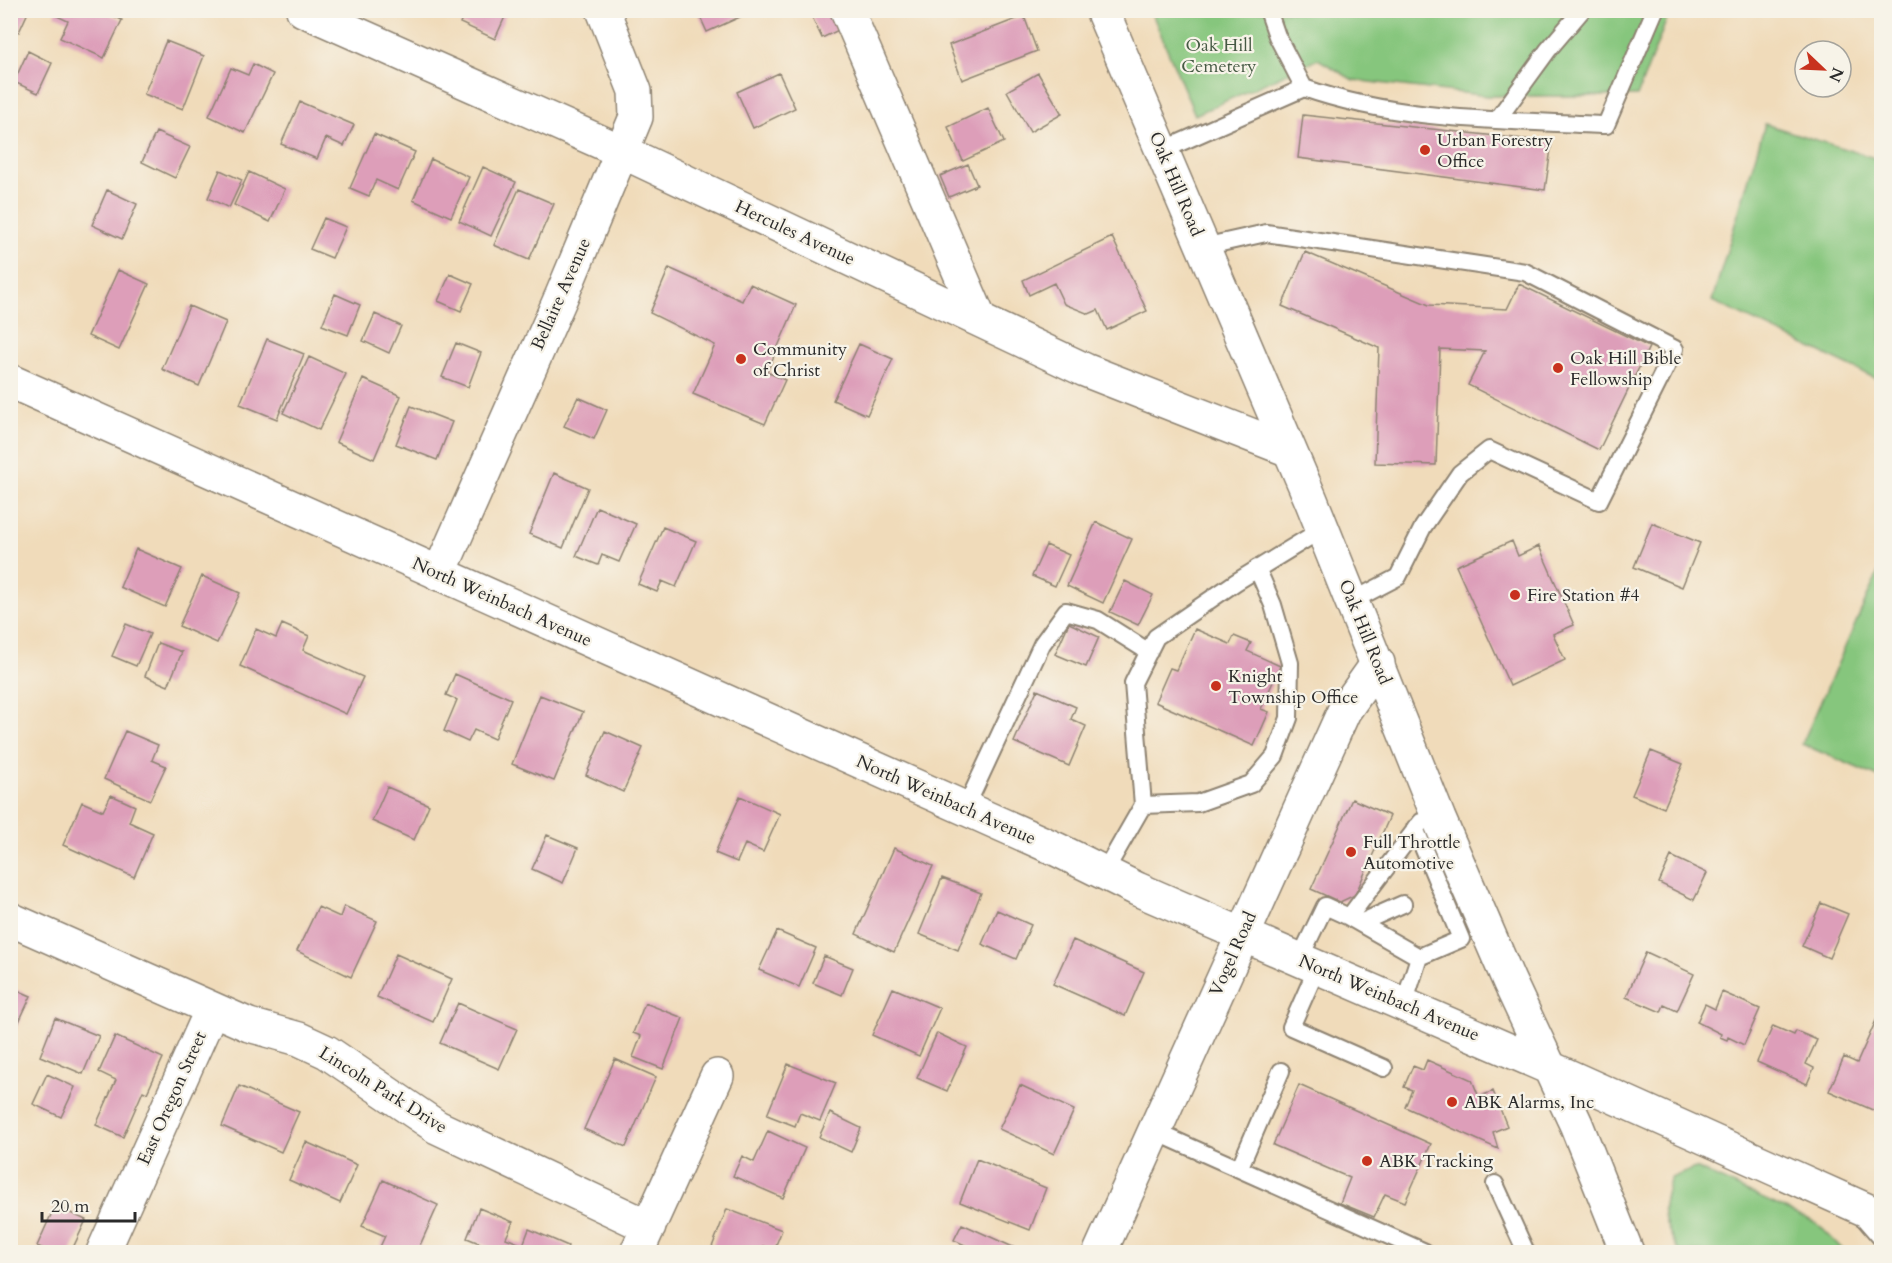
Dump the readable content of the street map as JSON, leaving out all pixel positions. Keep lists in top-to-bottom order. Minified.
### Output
{"streets":{"street":["Oak Hill Road","Hercules Avenue","Bellaire Avenue","North Weinbach Avenue","Vogel Road","Lincoln Park Drive","East Oregon Street"]},"crossings":[["Oak Hill Road","Hercules Avenue"],["Oak Hill Road","North Weinbach Avenue"],["Oak Hill Road","Vogel Road"],["Hercules Avenue","Bellaire Avenue"],["Bellaire Avenue","North Weinbach Avenue"],["North Weinbach Avenue","Vogel Road"],["Lincoln Park Drive","East Oregon Street"]],"parks":["Oak Hill Cemetery"],"places":["Urban Forestry Office","Community of Christ","Oak Hill Bible Fellowship","Fire Station #4","Knight Township Office","Full Throttle Automotive","ABK Alarms, Inc","ABK Tracking"],"scale_bar":"20 m","north":"bottom right"}
